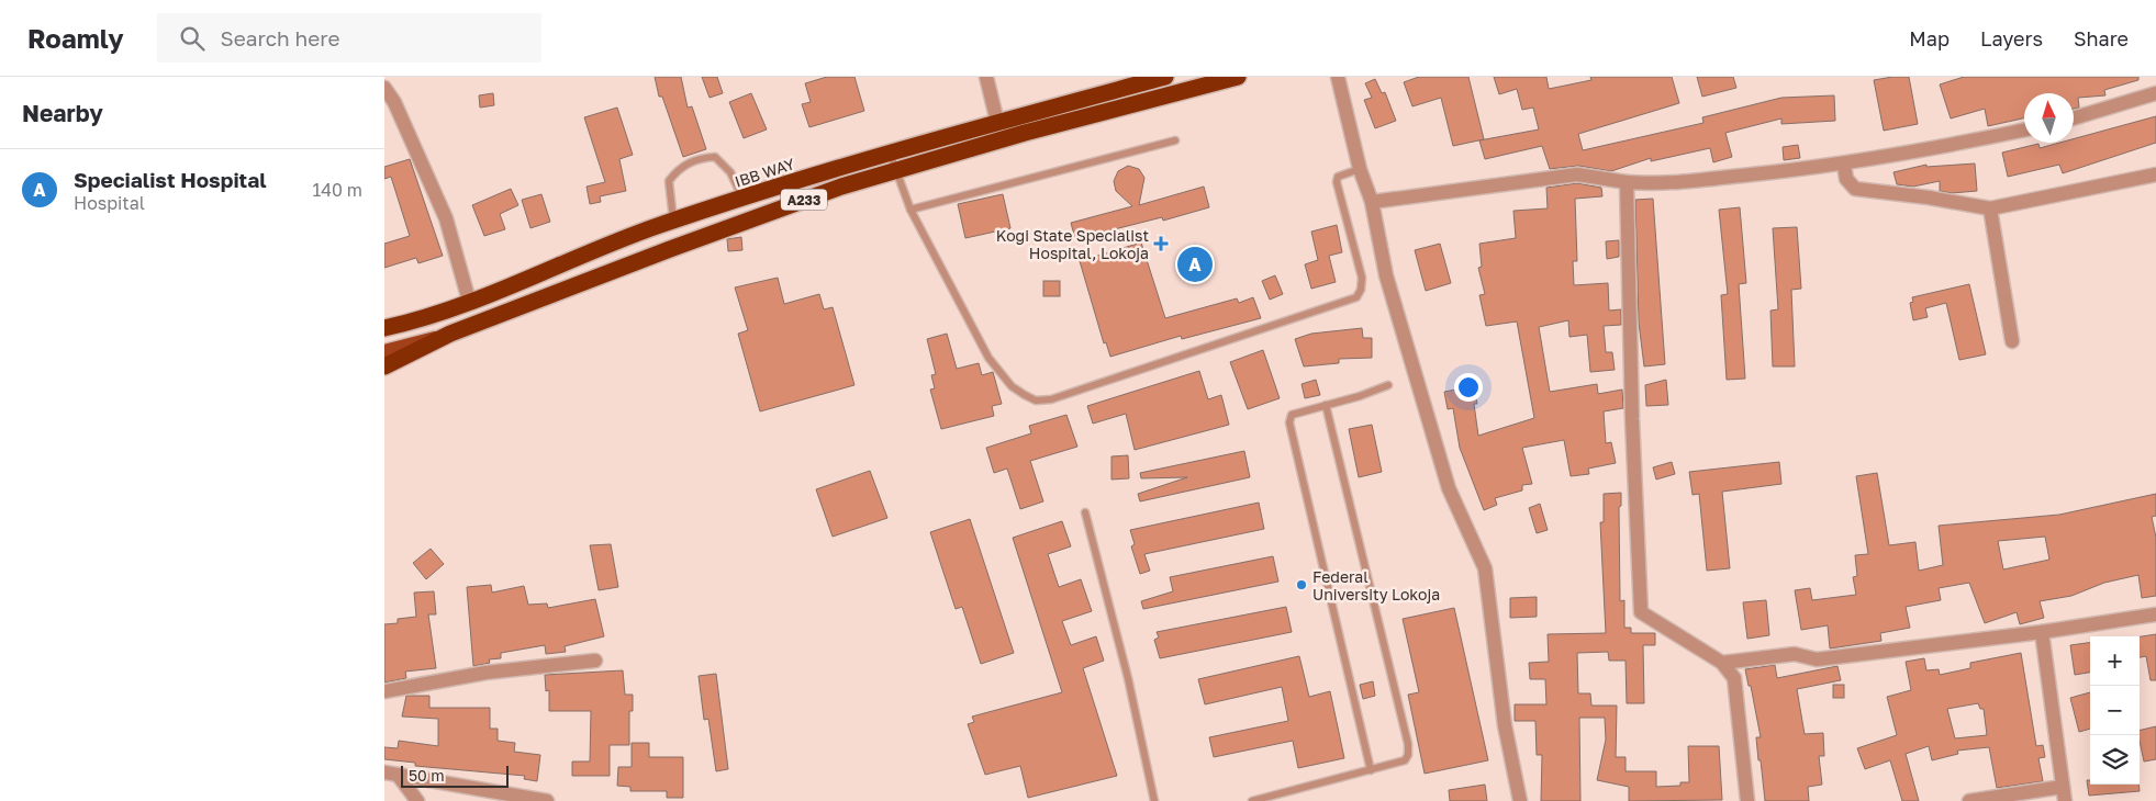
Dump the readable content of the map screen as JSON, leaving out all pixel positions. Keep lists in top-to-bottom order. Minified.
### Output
{"streets":{"highway":["IBB WAY","A233"]},"places":{"health":["Kogi State Specialist Hospital, Lokoja"],"other":["Federal University Lokoja"]},"scale_bar":"50 m","north":"top","page":{"header":"Roamly","search":"Search here","nav":["Map","Layers","Share"],"heading":"Nearby","list":[{"mark":"A","name":"Specialist Hospital","note":"Hospital","value":"140 m"}],"pins":"A","map_buttons":["+","−"],"scale":"50 m"}}
